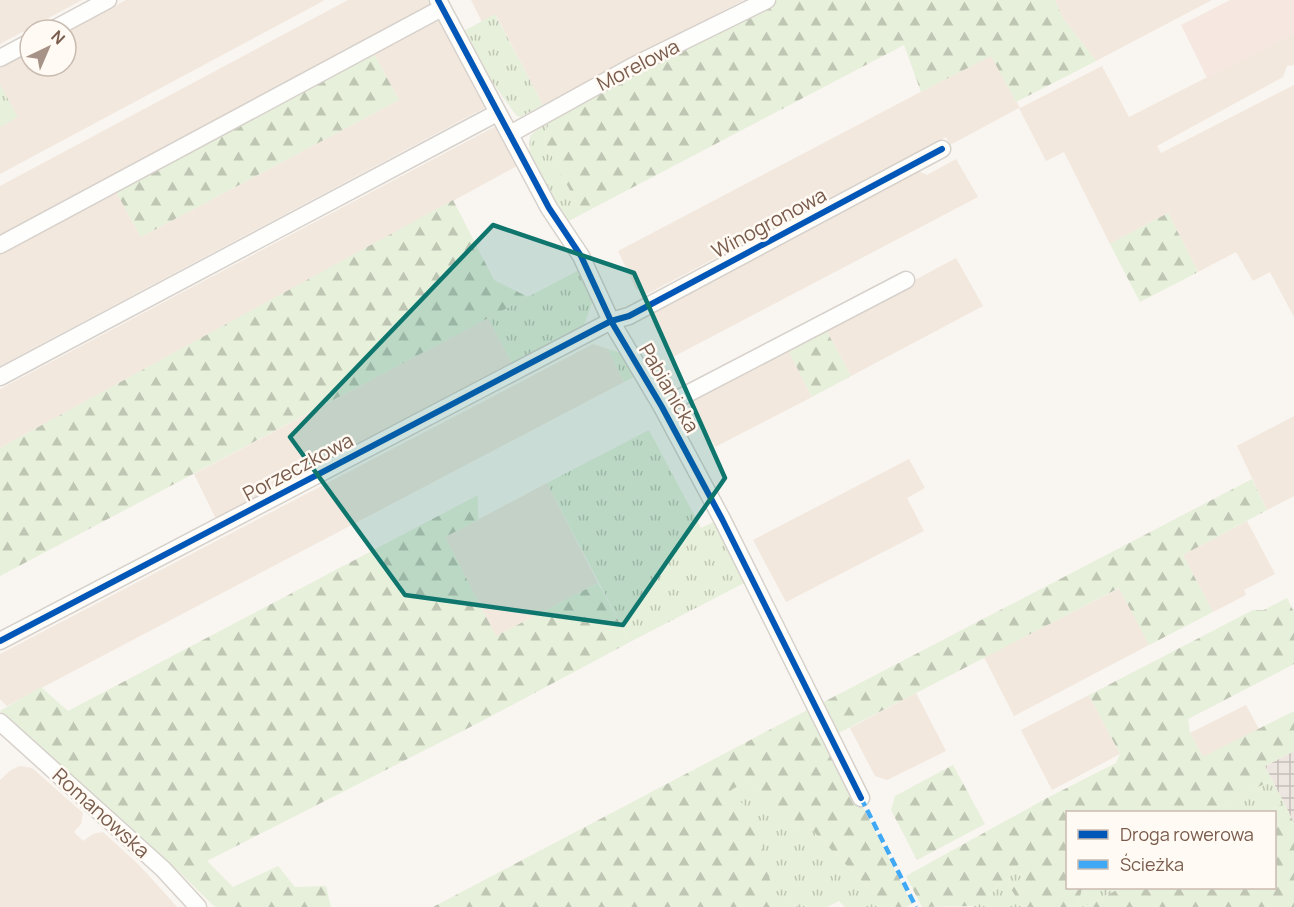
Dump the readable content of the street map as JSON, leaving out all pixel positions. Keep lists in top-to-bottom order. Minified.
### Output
{"streets":{"street":["Morelowa","Winogronowa","Pabianicka","Porzeczkowa","Romanowska"]},"crossings":[["Morelowa","Pabianicka"],["Winogronowa","Pabianicka"],["Winogronowa","Porzeczkowa"],["Pabianicka","Porzeczkowa"]],"legend":["Droga rowerowa","Ścieżka"],"north":"top right"}
